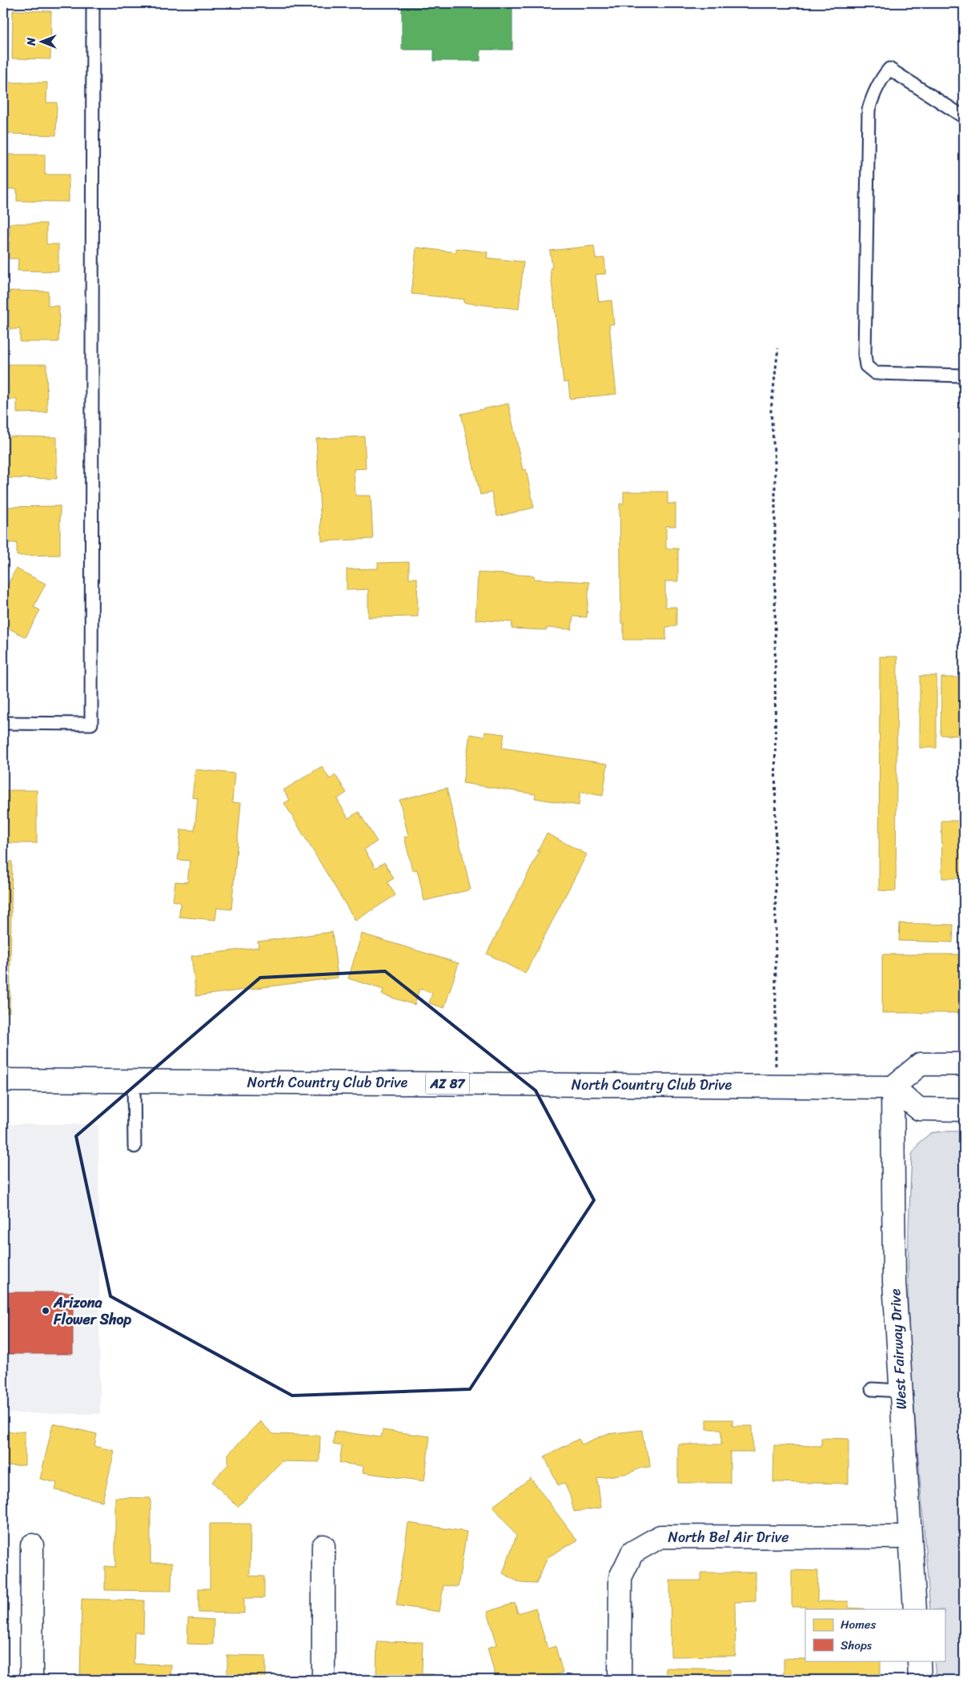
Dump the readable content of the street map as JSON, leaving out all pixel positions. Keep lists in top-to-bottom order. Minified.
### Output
{"streets":{"street":["North Country Club Drive","AZ 87","West Fairway Drive","North Bel Air Drive"]},"crossings":[["North Country Club Drive","West Fairway Drive"],["West Fairway Drive","North Bel Air Drive"]],"places":["Arizona Flower Shop"],"legend":["Homes","Shops"],"north":"left"}
